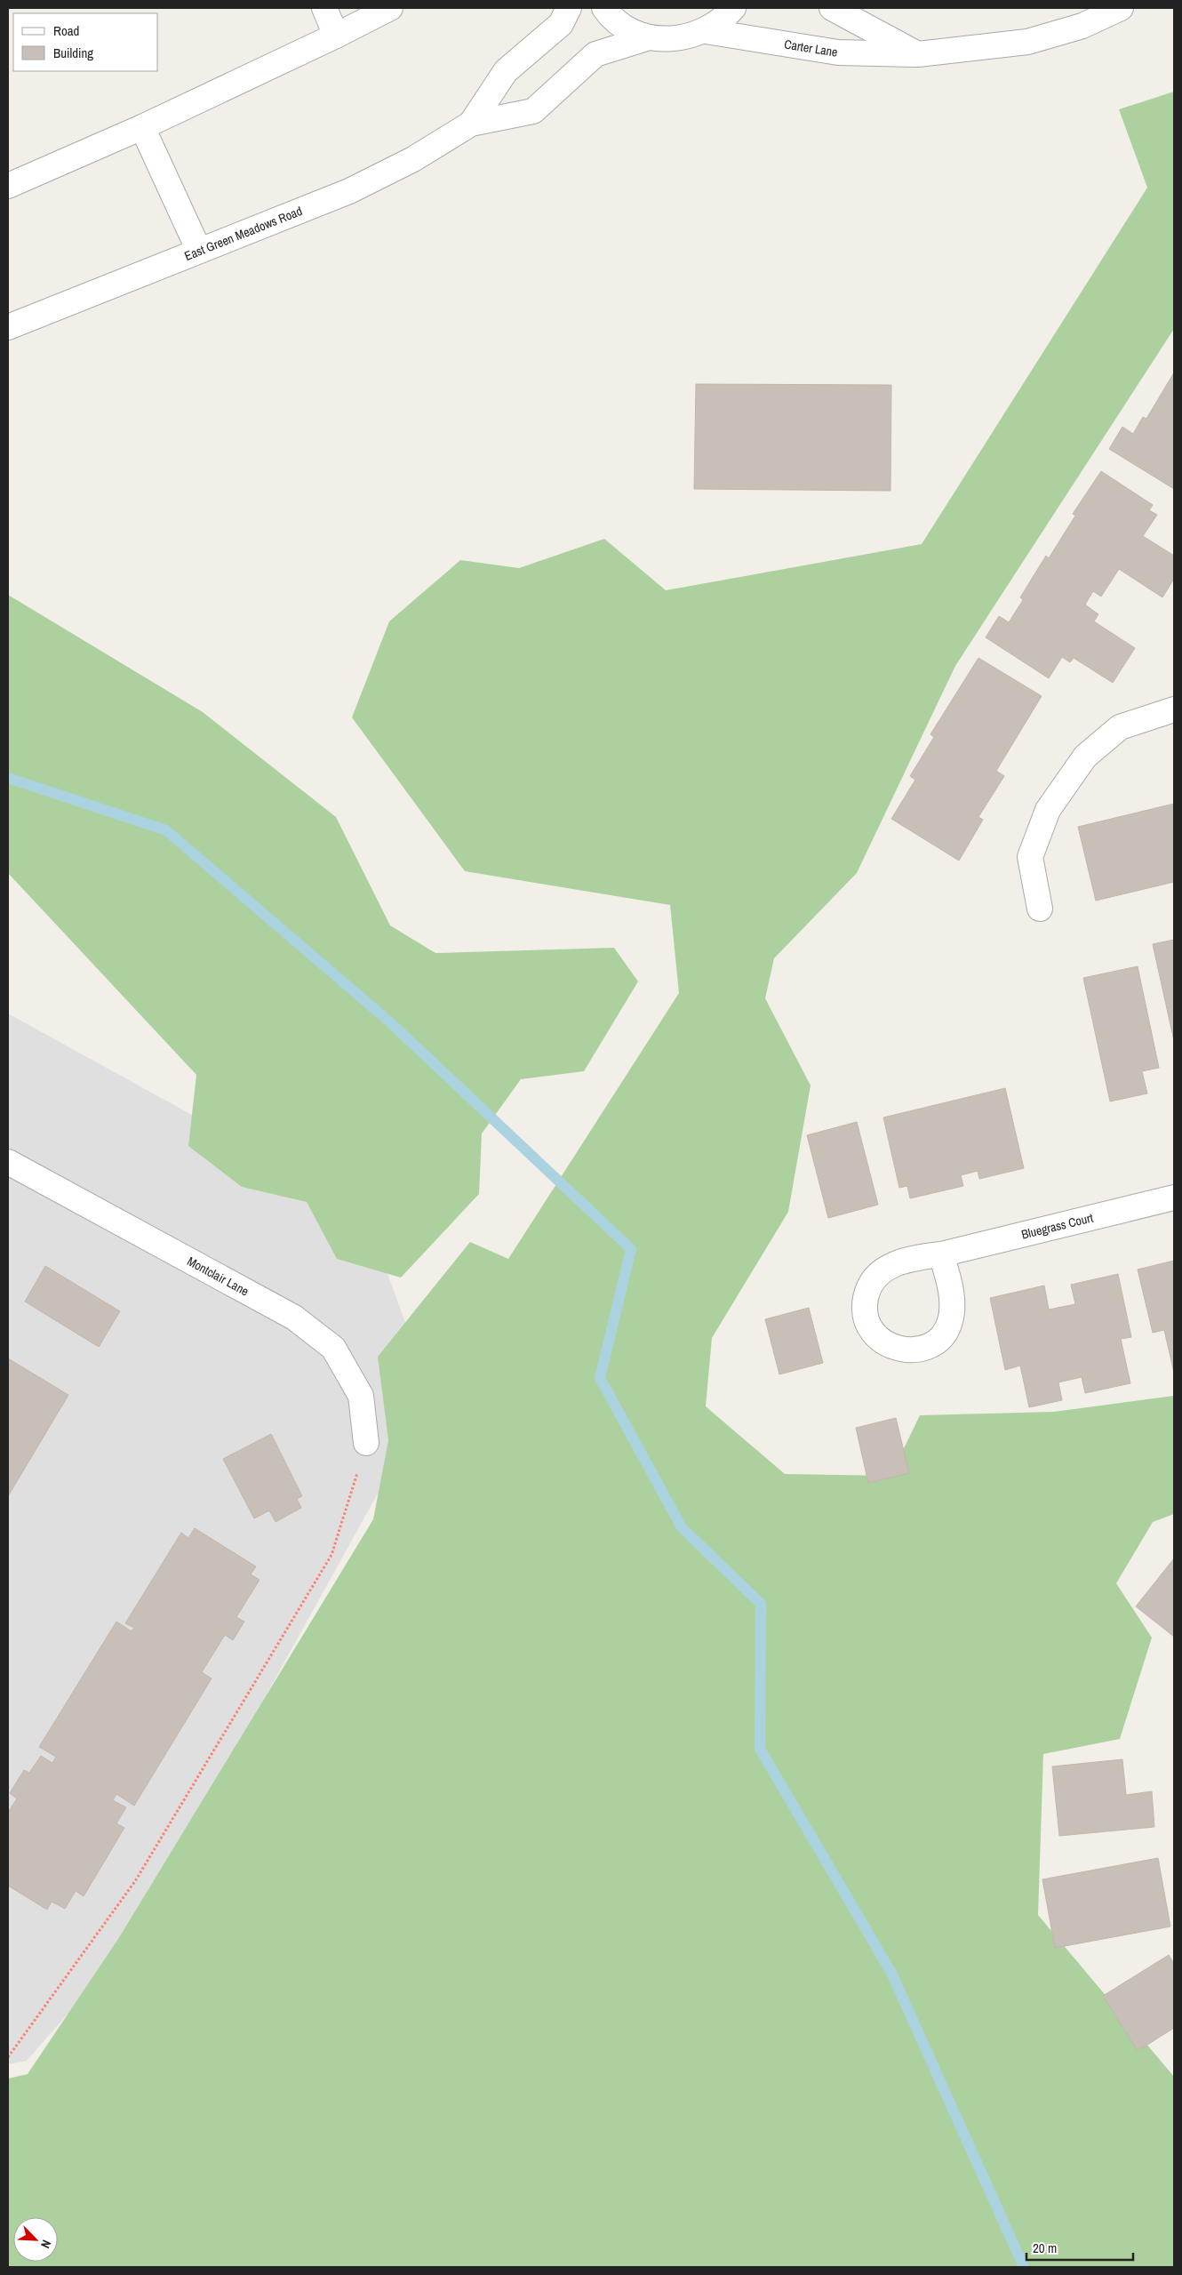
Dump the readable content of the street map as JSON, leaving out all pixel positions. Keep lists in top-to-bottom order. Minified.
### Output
{"streets":{"street":["Carter Lane","East Green Meadows Road","Bluegrass Court","Montclair Lane"]},"legend":["Road","Building"],"scale_bar":"20 m","north":"bottom right"}
